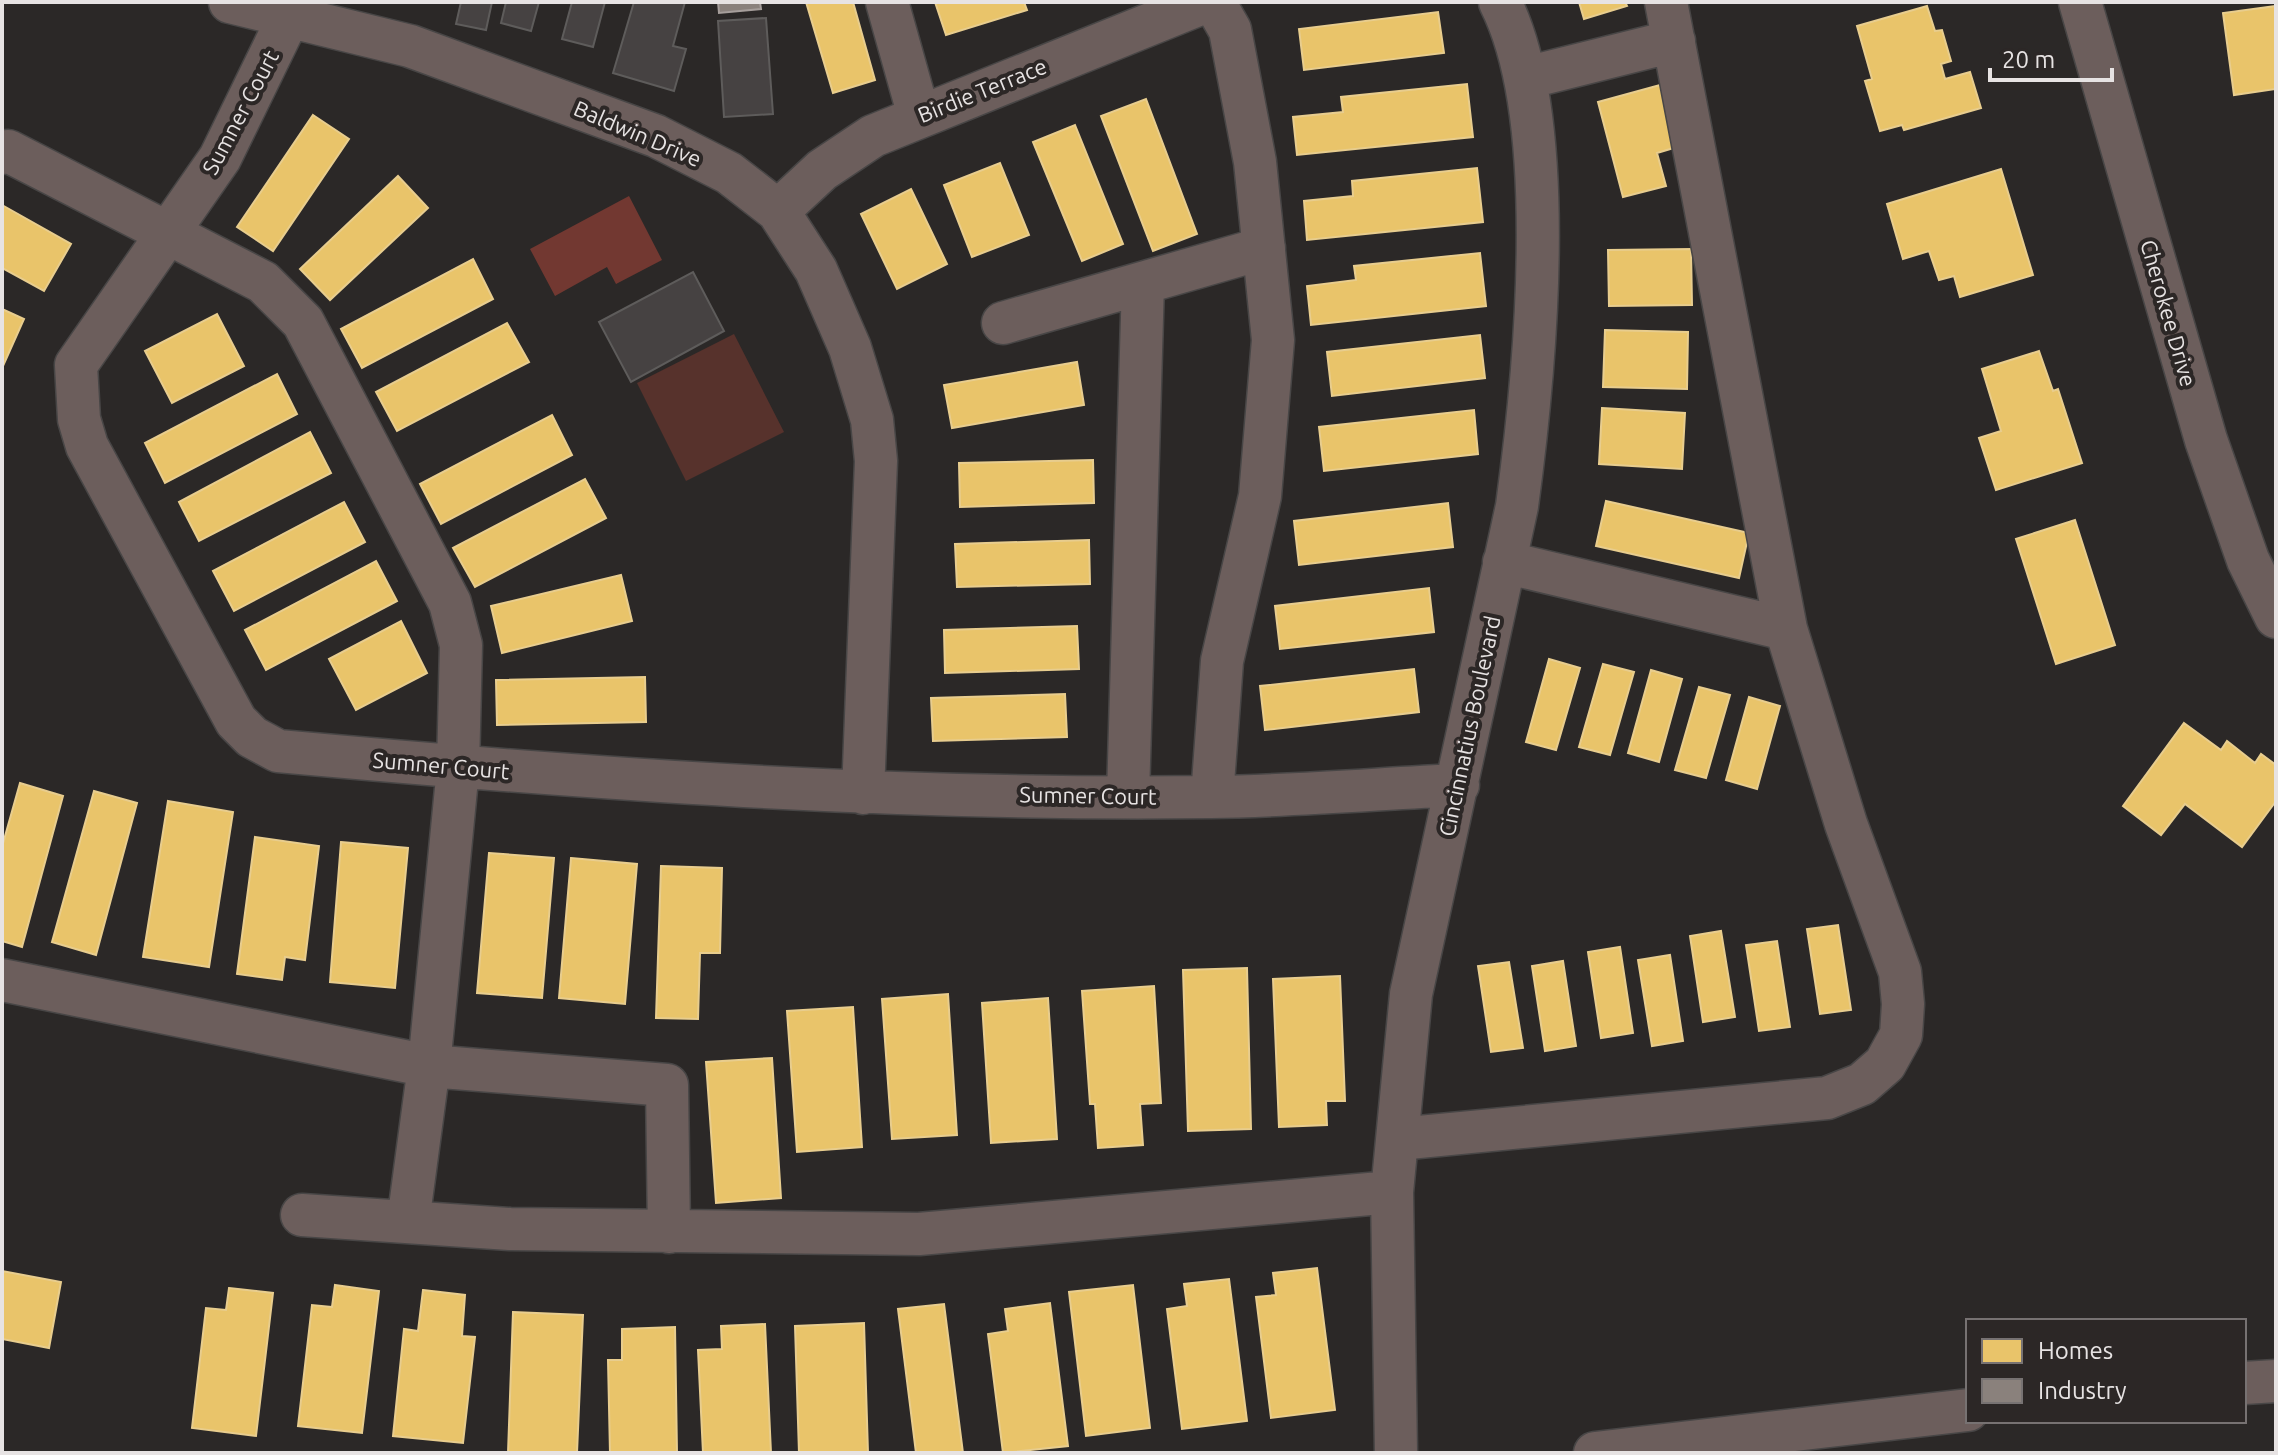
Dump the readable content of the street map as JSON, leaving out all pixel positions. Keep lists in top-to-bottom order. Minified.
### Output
{"streets":{"street":["Birdie Terrace","Sumner Court","Baldwin Drive","Cherokee Drive","Cincinnatius Boulevard"]},"crossings":[["Birdie Terrace","Baldwin Drive"],["Sumner Court","Baldwin Drive"],["Sumner Court","Cincinnatius Boulevard"]],"legend":["Homes","Industry"],"scale_bar":"20 m"}
